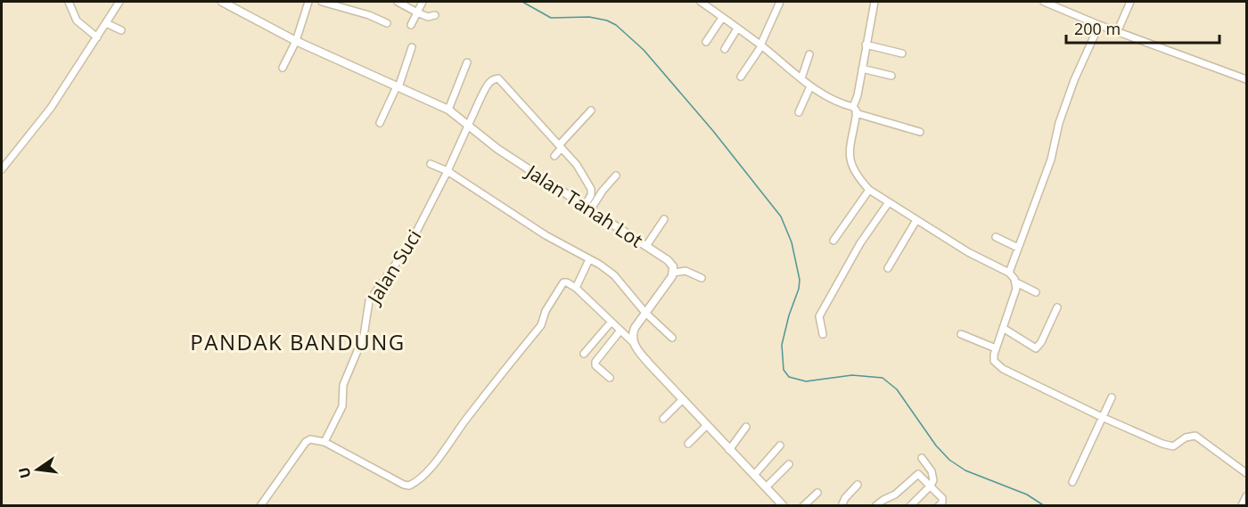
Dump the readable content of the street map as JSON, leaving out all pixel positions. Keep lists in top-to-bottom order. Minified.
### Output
{"streets":{"main road":["Jalan Tanah Lot"],"street":["Jalan Suci"]},"crossings":[["Jalan Tanah Lot","Jalan Suci"]],"districts":["PANDAK BANDUNG"],"scale_bar":"200 m","north":"left"}
